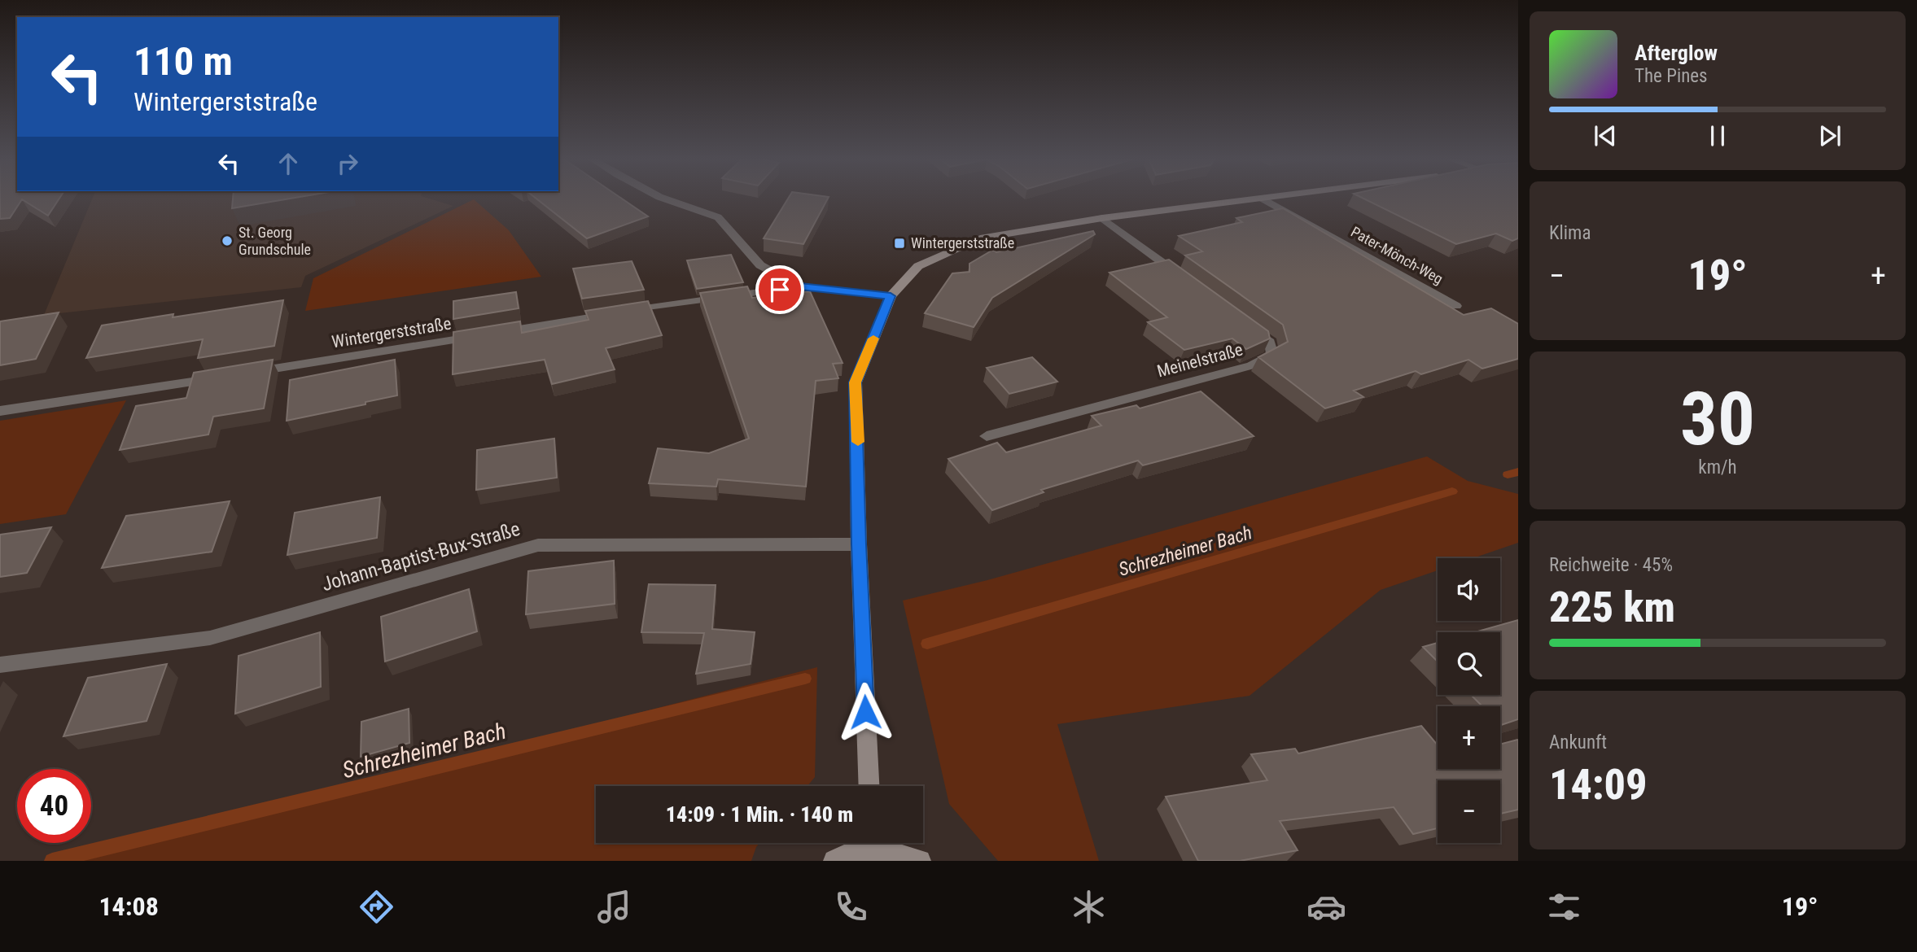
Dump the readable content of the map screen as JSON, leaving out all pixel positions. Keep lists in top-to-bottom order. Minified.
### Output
{"streets":{"street":["Pater-Mönch-Weg","Wintergerststraße","Meinelstraße","Johann-Baptist-Bux-Straße"]},"water":["Schrezheimer Bach"],"places":{"other":["St. Georg Grundschule"],"transit":["Wintergerststraße"]},"page":{"turn":["110 m","Wintergerststraße"],"song":["Afterglow","The Pines"],"tile":["Klima",["30","km/h"],["Reichweite · 45%","225 km"],["Ankunft","14:09"]],"heat":["−","19°","+"],"map_buttons":["+","−"],"limit":"40","trip":"14:09 · 1 Min. · 140 m","tabs":["14:08","19°"]}}
